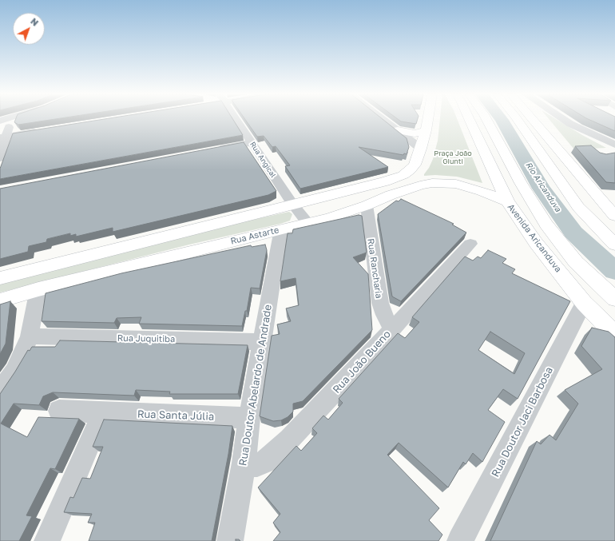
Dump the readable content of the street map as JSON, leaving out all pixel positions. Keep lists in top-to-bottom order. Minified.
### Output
{"streets":{"main road":["Rua Astarte","Avenida Aricanduva"],"street":["Rua Angical","Rua Rancharia","Rua Juquitiba","Rua João Bueno","Rua Doutor Abelardo de Andrade","Rua Santa Júlia","Rua Doutor Jaci Barbosa"]},"crossings":[["Rua Angical","Rua Astarte"],["Rua Astarte","Avenida Aricanduva"],["Rua Astarte","Rua Rancharia"],["Rua Astarte","Rua Doutor Abelardo de Andrade"],["Avenida Aricanduva","Rua Doutor Jaci Barbosa"],["Rua Rancharia","Rua João Bueno"],["Rua Juquitiba","Rua Doutor Abelardo de Andrade"],["Rua João Bueno","Rua Doutor Abelardo de Andrade"],["Rua Doutor Abelardo de Andrade","Rua Santa Júlia"]],"water":["Rio Aricanduva"],"parks":["Praça João Giunti"],"north":"top right"}
